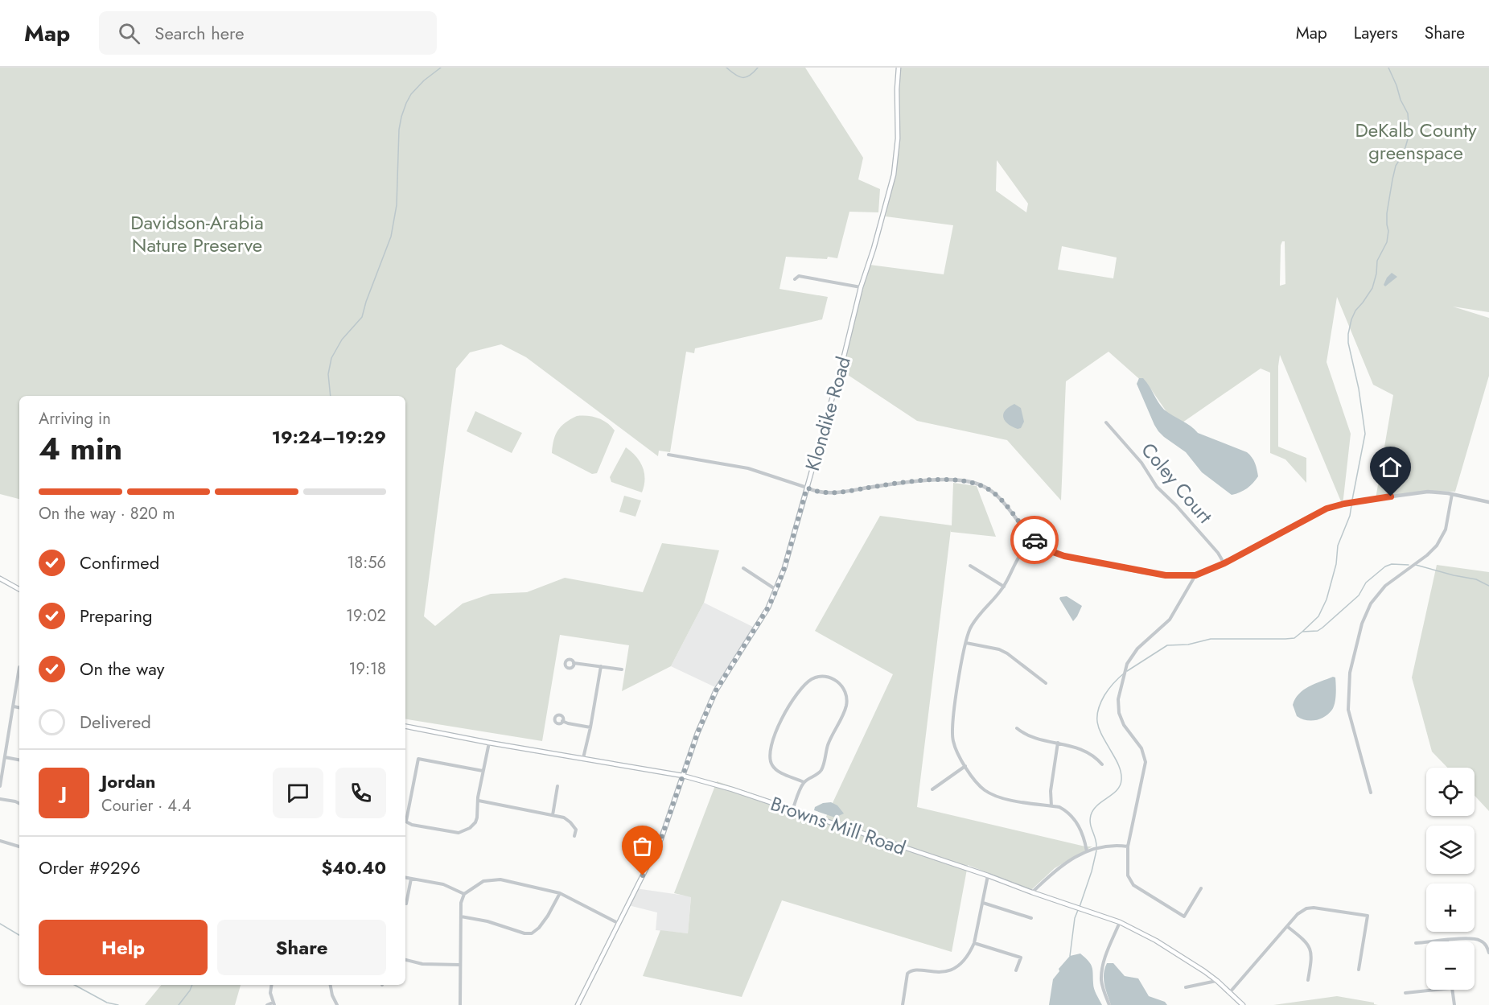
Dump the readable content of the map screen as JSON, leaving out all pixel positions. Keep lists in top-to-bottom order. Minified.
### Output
{"streets":{"main road":["Klondike Road","Browns Mill Road"],"street":["Coley Court"]},"crossings":[["Klondike Road","Browns Mill Road"]],"parks":["DeKalb County greenspace","Davidson-Arabia Nature Preserve"],"page":{"header":"Map","search":"Search here","nav":["Map","Layers","Share"],"heading":["4 min","Arriving in","19:24–19:29"],"panel":["Jordan","Courier · 4.4","Order #9296","$40.40"],"bar":"On the way · 820 m","list":[["Confirmed","18:56"],["Preparing","19:02"],["On the way","19:18"],"Delivered"],"map_buttons":["+","−"],"round":"J","buttons":["Help","Share"]}}
